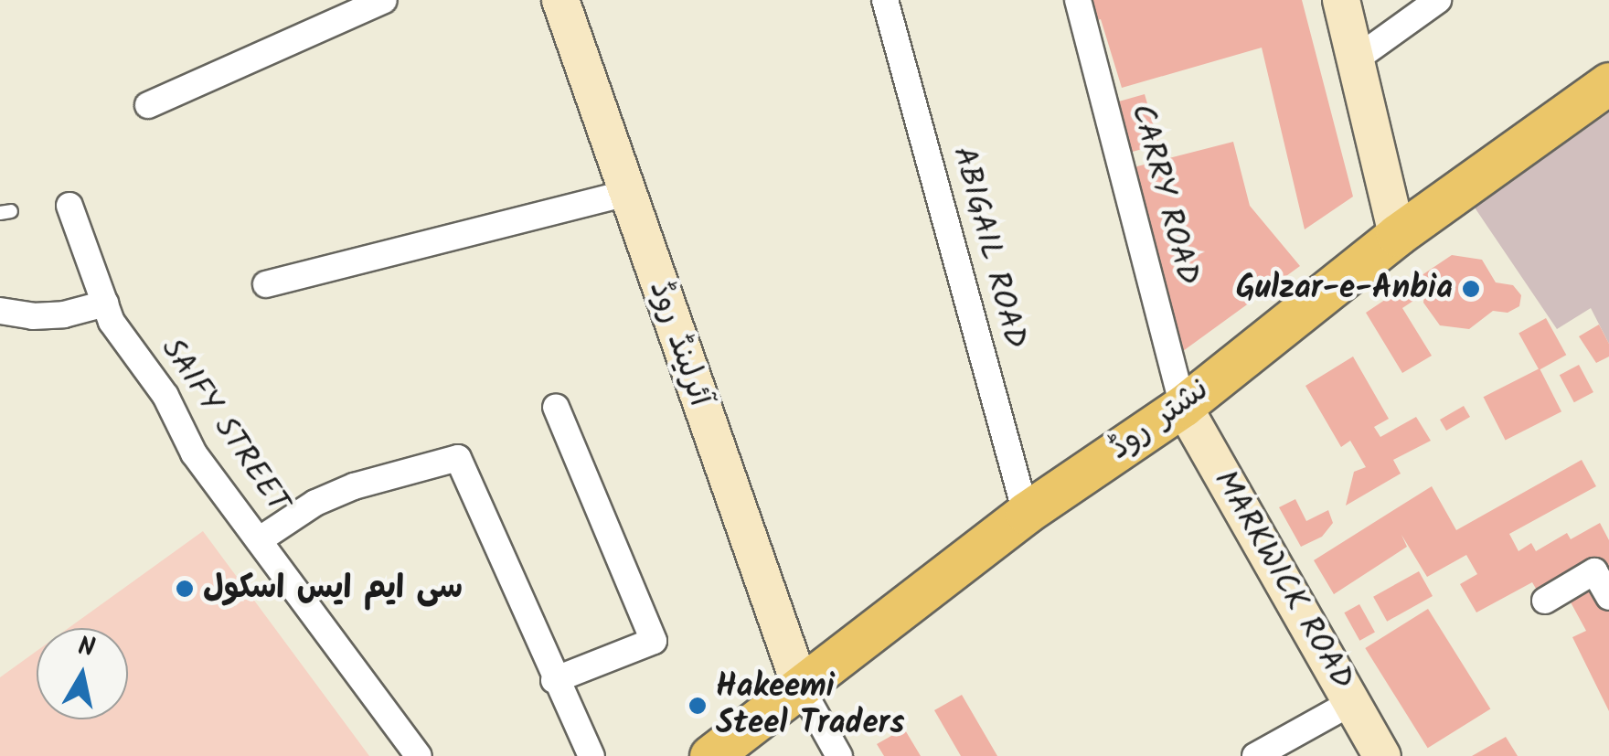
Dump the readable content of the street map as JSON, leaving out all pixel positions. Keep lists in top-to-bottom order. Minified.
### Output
{"streets":{"main road":["نشتر روڈ"],"street":["CARRY ROAD","ABIGAIL ROAD","آئرلینڈ روڈ","SAIFY STREET","MARKWICK ROAD"]},"crossings":[["CARRY ROAD","نشتر روڈ"],["CARRY ROAD","MARKWICK ROAD"],["ABIGAIL ROAD","نشتر روڈ"],["آئرلینڈ روڈ","نشتر روڈ"],["نشتر روڈ","MARKWICK ROAD"]],"places":["Gulzar-e-Anbia","سی ایم ایس اسکول","Hakeemi Steel Traders"],"north":"top"}
